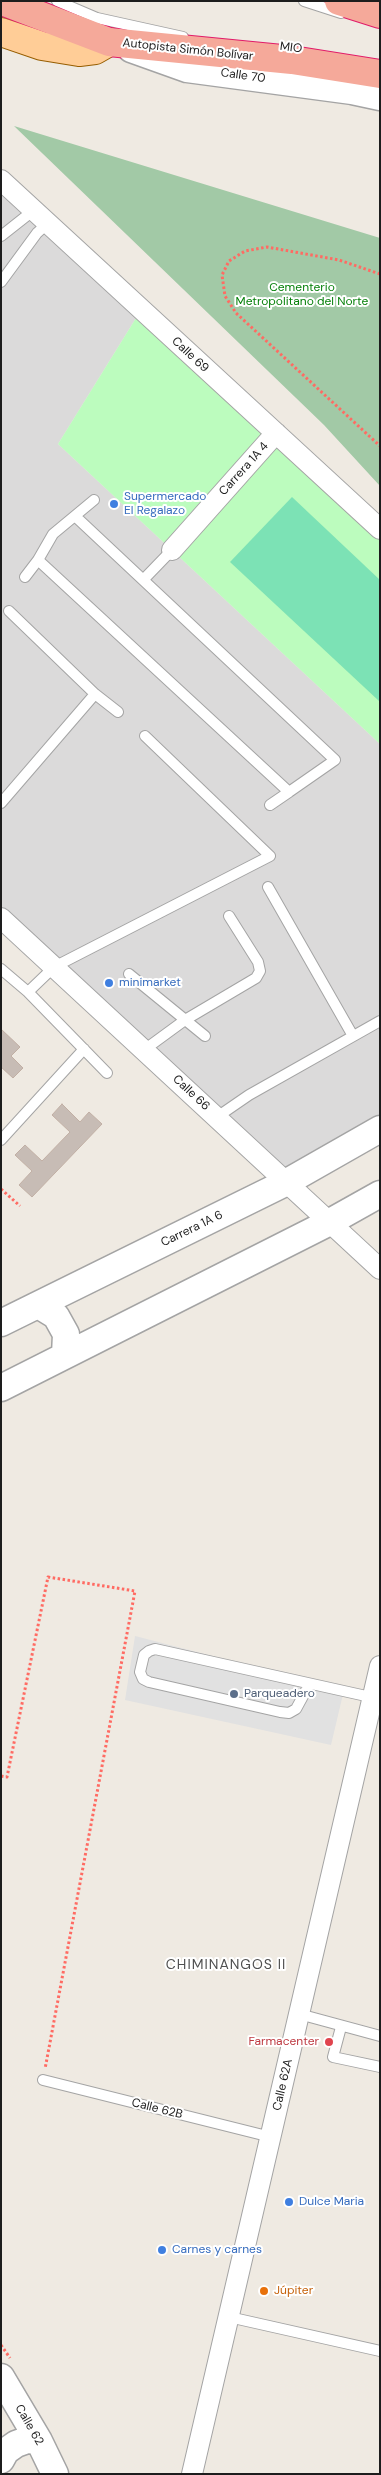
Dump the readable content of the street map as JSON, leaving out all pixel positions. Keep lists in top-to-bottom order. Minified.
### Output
{"streets":{"highway":["Autopista Simón Bolívar"],"street":["Calle 70","Calle 69","Carrera 1A 4","Calle 66","Carrera 1A 6","Calle 62A","Calle 62"],"lane":["Calle 62B"]},"crossings":[["Autopista Simón Bolívar","Calle 70"],["Calle 69","Carrera 1A 4"],["Calle 66","Carrera 1A 6"],["Calle 62A","Calle 62B"]],"districts":["CHIMINANGOS II"],"parks":["Cementerio Metropolitano del Norte"],"places":["Supermercado El Regalazo","minimarket","Parqueadero","Farmacenter","Dulce Maria","Carnes y carnes","Júpiter"]}
